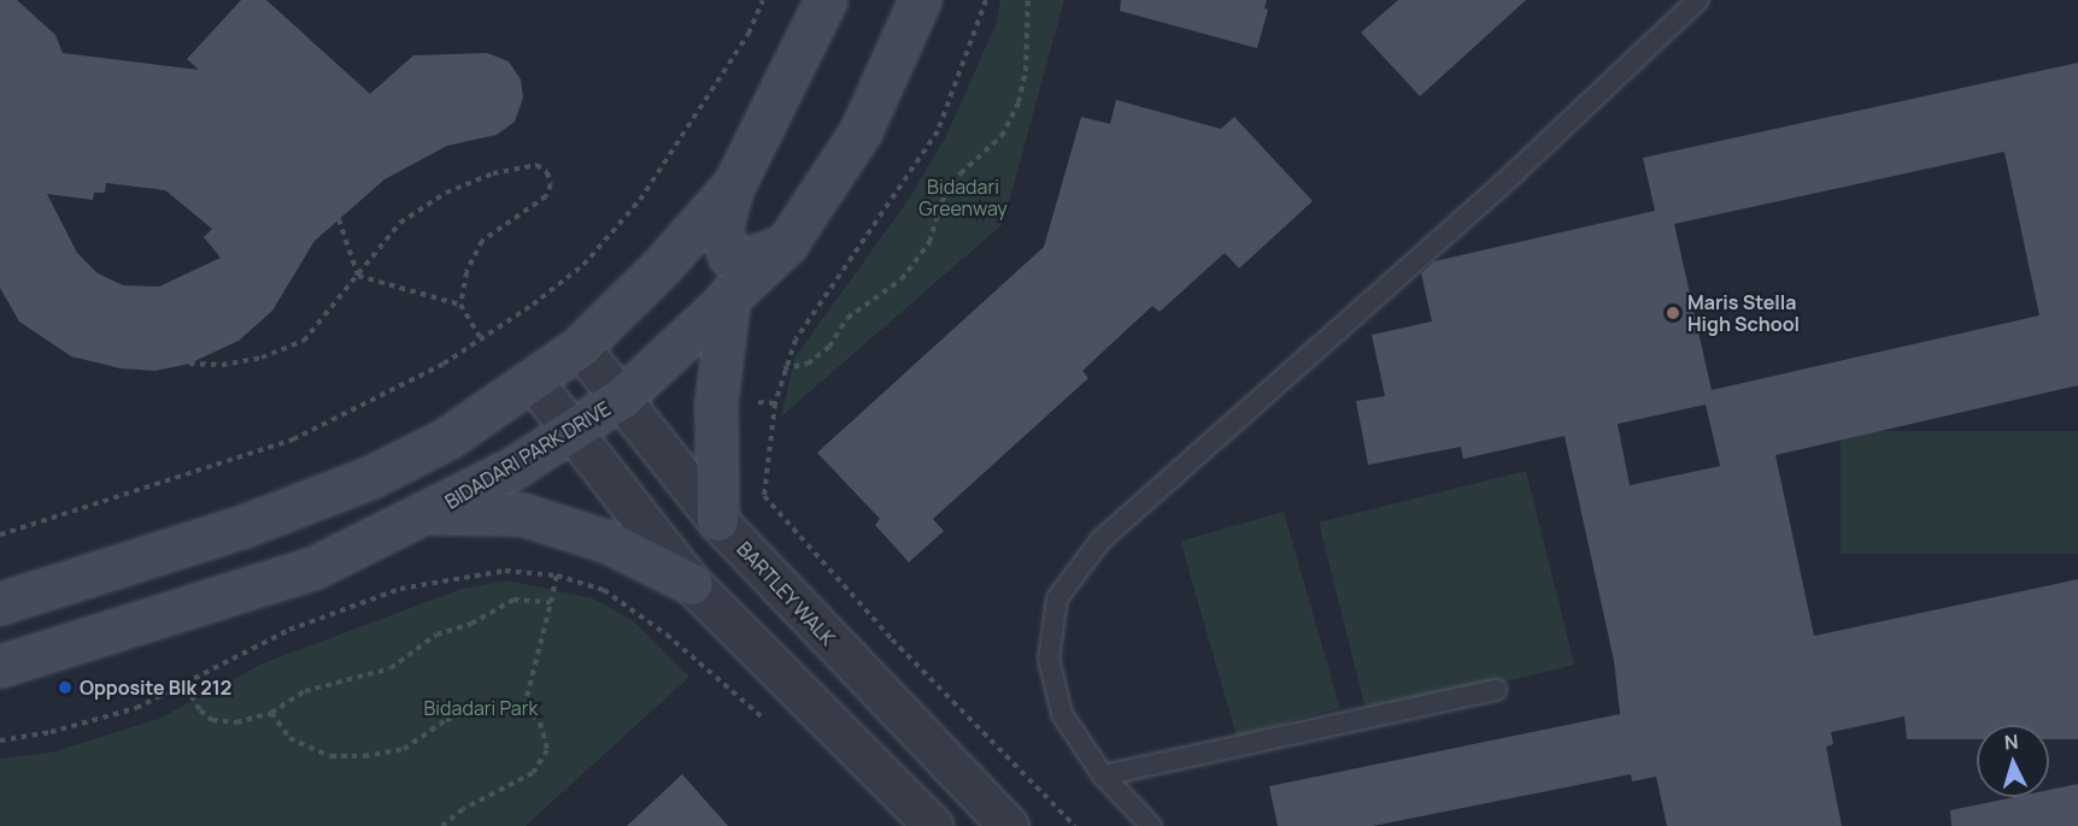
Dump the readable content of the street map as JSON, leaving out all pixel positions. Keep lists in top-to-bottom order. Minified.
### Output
{"streets":{"street":["BIDADARI PARK DRIVE","BARTLEY WALK"]},"crossings":[["BIDADARI PARK DRIVE","BARTLEY WALK"]],"parks":["Bidadari Greenway","Bidadari Park"],"places":["Maris Stella High School","Opposite Blk 212"],"north":"top"}
